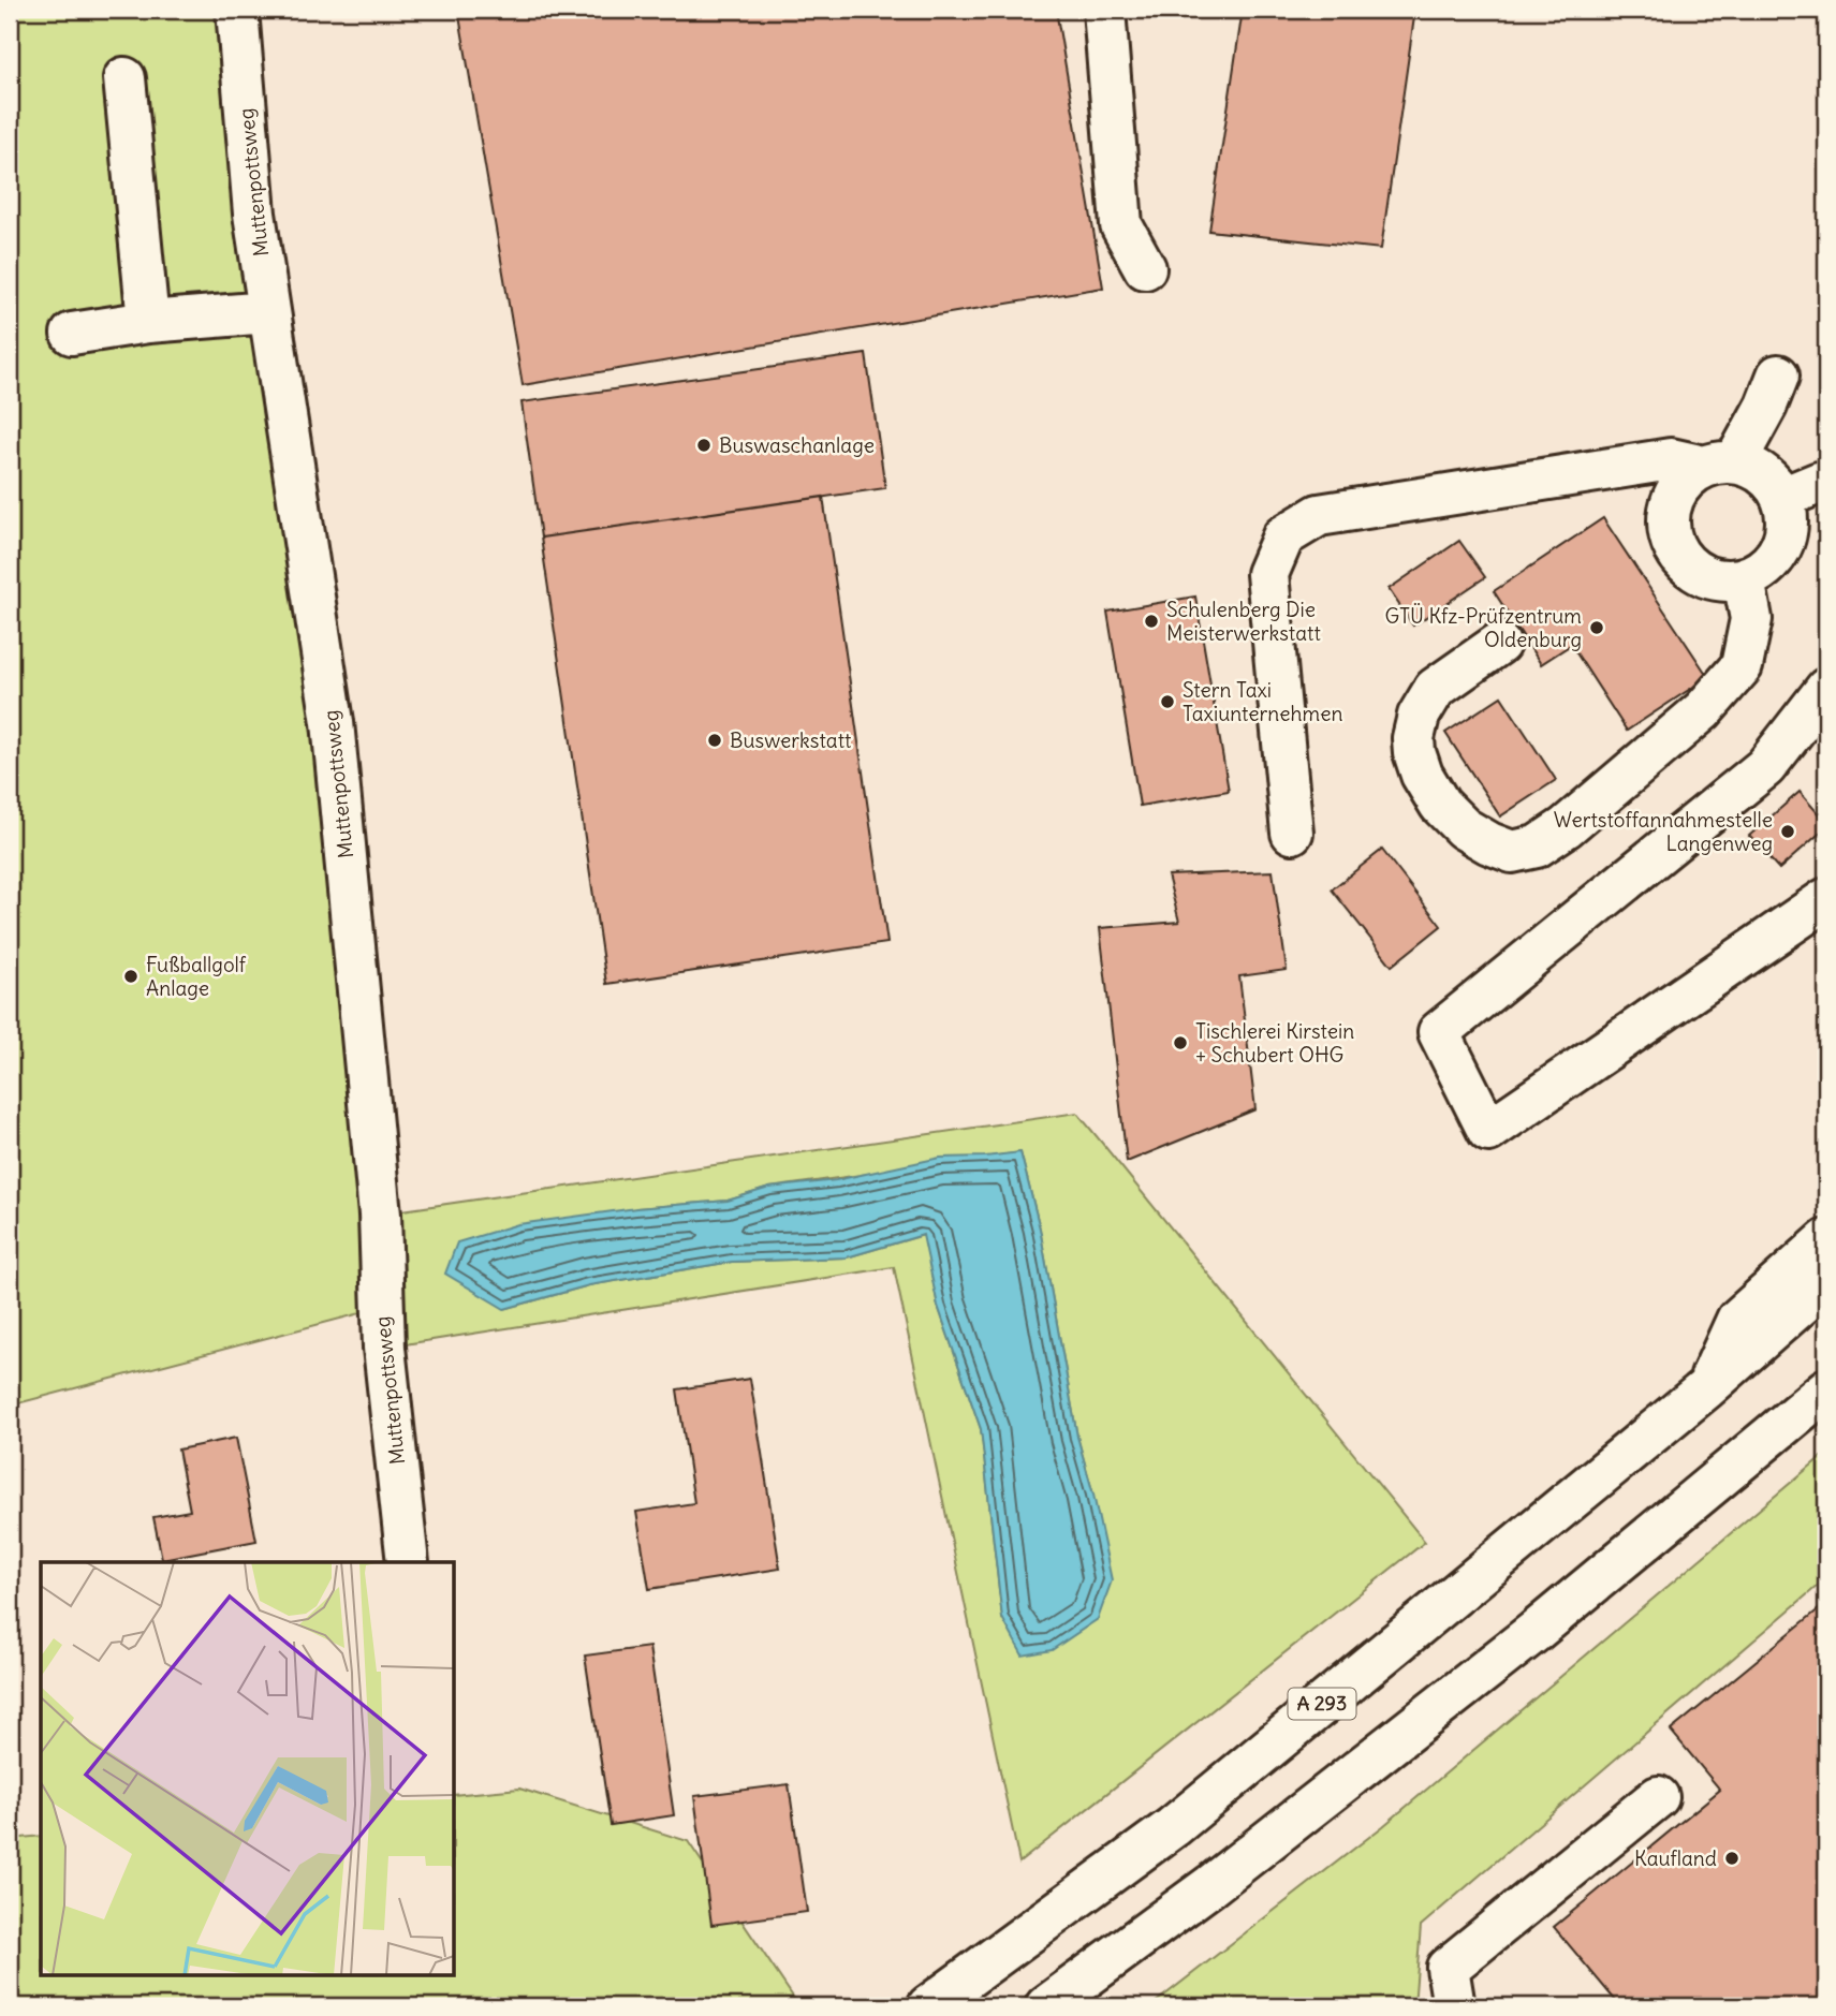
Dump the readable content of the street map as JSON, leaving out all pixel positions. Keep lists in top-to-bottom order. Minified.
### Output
{"streets":{"main road":["Muttenpottsweg","A 293"]},"places":["Buswaschanlage","Schulenberg Die Meisterwerkstatt","GTÜ Kfz-Prüfzentrum Oldenburg","Stern Taxi Taxiunternehmen","Buswerkstatt","Wertstoffannahmestelle Langenweg","Fußballgolf Anlage","Tischlerei Kirstein + Schubert OHG","Kaufland"]}
